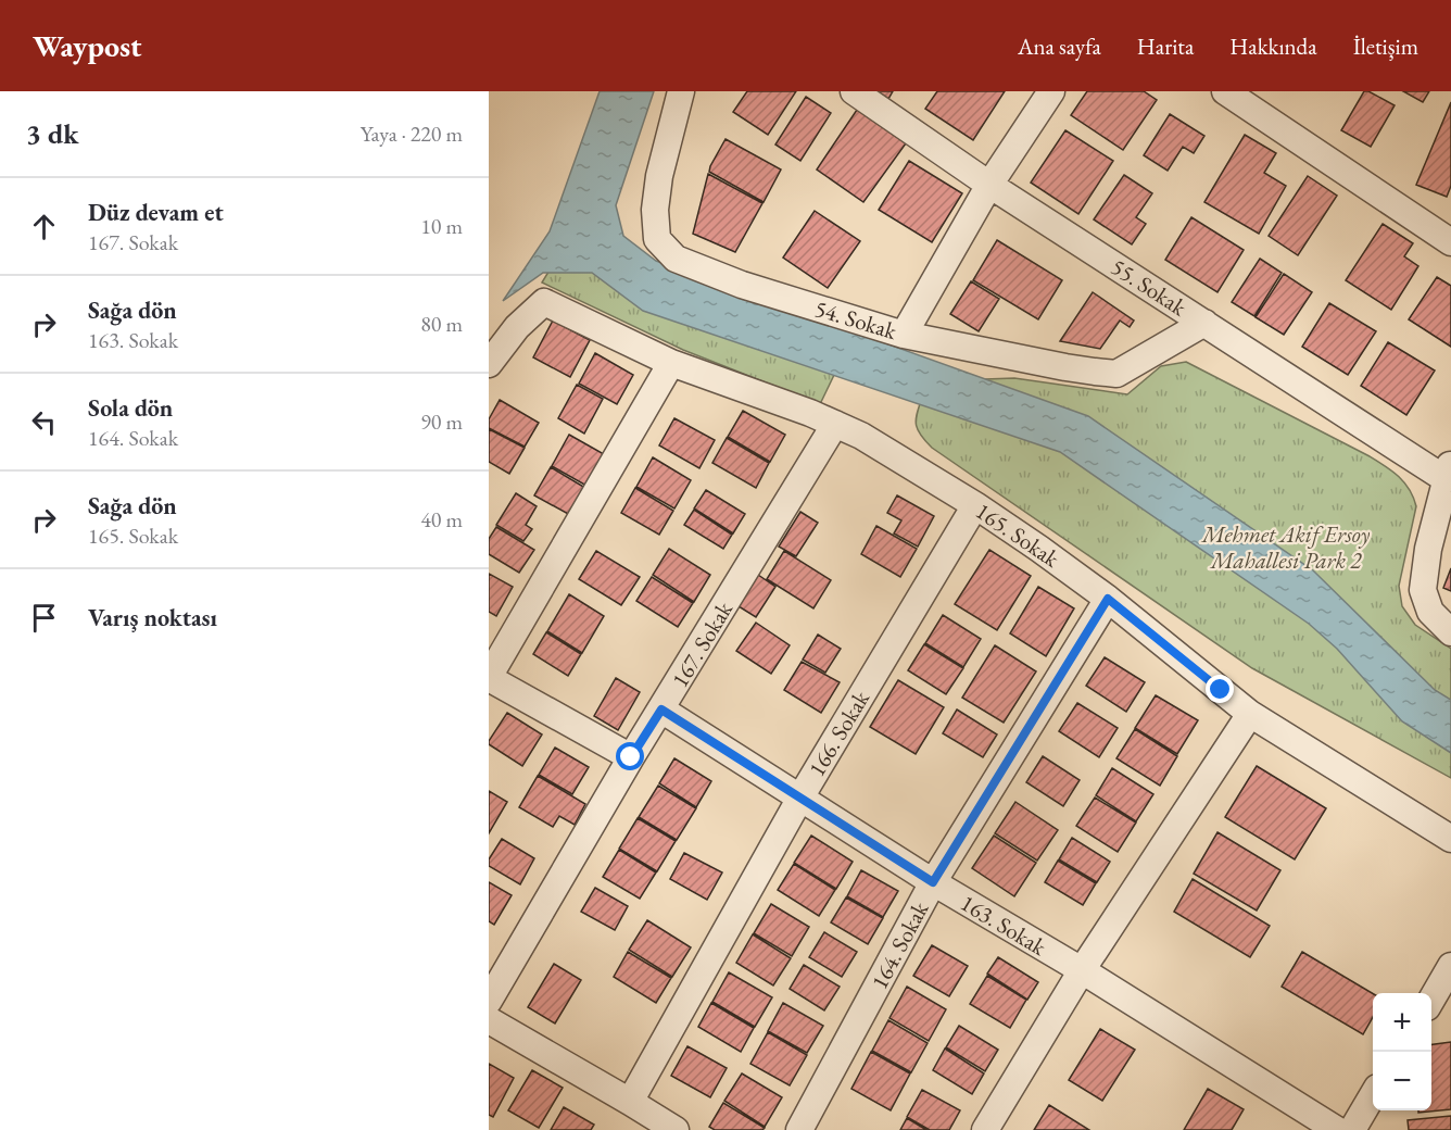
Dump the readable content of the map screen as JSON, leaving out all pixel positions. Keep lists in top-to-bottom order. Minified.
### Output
{"streets":{"street":["55. Sokak","54. Sokak","165. Sokak","167. Sokak","166. Sokak","163. Sokak","164. Sokak"]},"crossings":[["55. Sokak","54. Sokak"],["165. Sokak","167. Sokak"],["165. Sokak","166. Sokak"],["165. Sokak","164. Sokak"],["167. Sokak","163. Sokak"],["166. Sokak","163. Sokak"],["163. Sokak","164. Sokak"]],"parks":["Mehmet Akif Ersoy Mahallesi Park 2"],"page":{"header":"Waypost","nav":["Ana sayfa","Harita","Hakkında","İletişim"],"heading":["3 dk","Yaya · 220 m"],"list":[["Düz devam et","167. Sokak","10 m"],["Sağa dön","163. Sokak","80 m"],["Sola dön","164. Sokak","90 m"],["Sağa dön","165. Sokak","40 m"],"Varış noktası"],"map_buttons":["+","−"]}}
